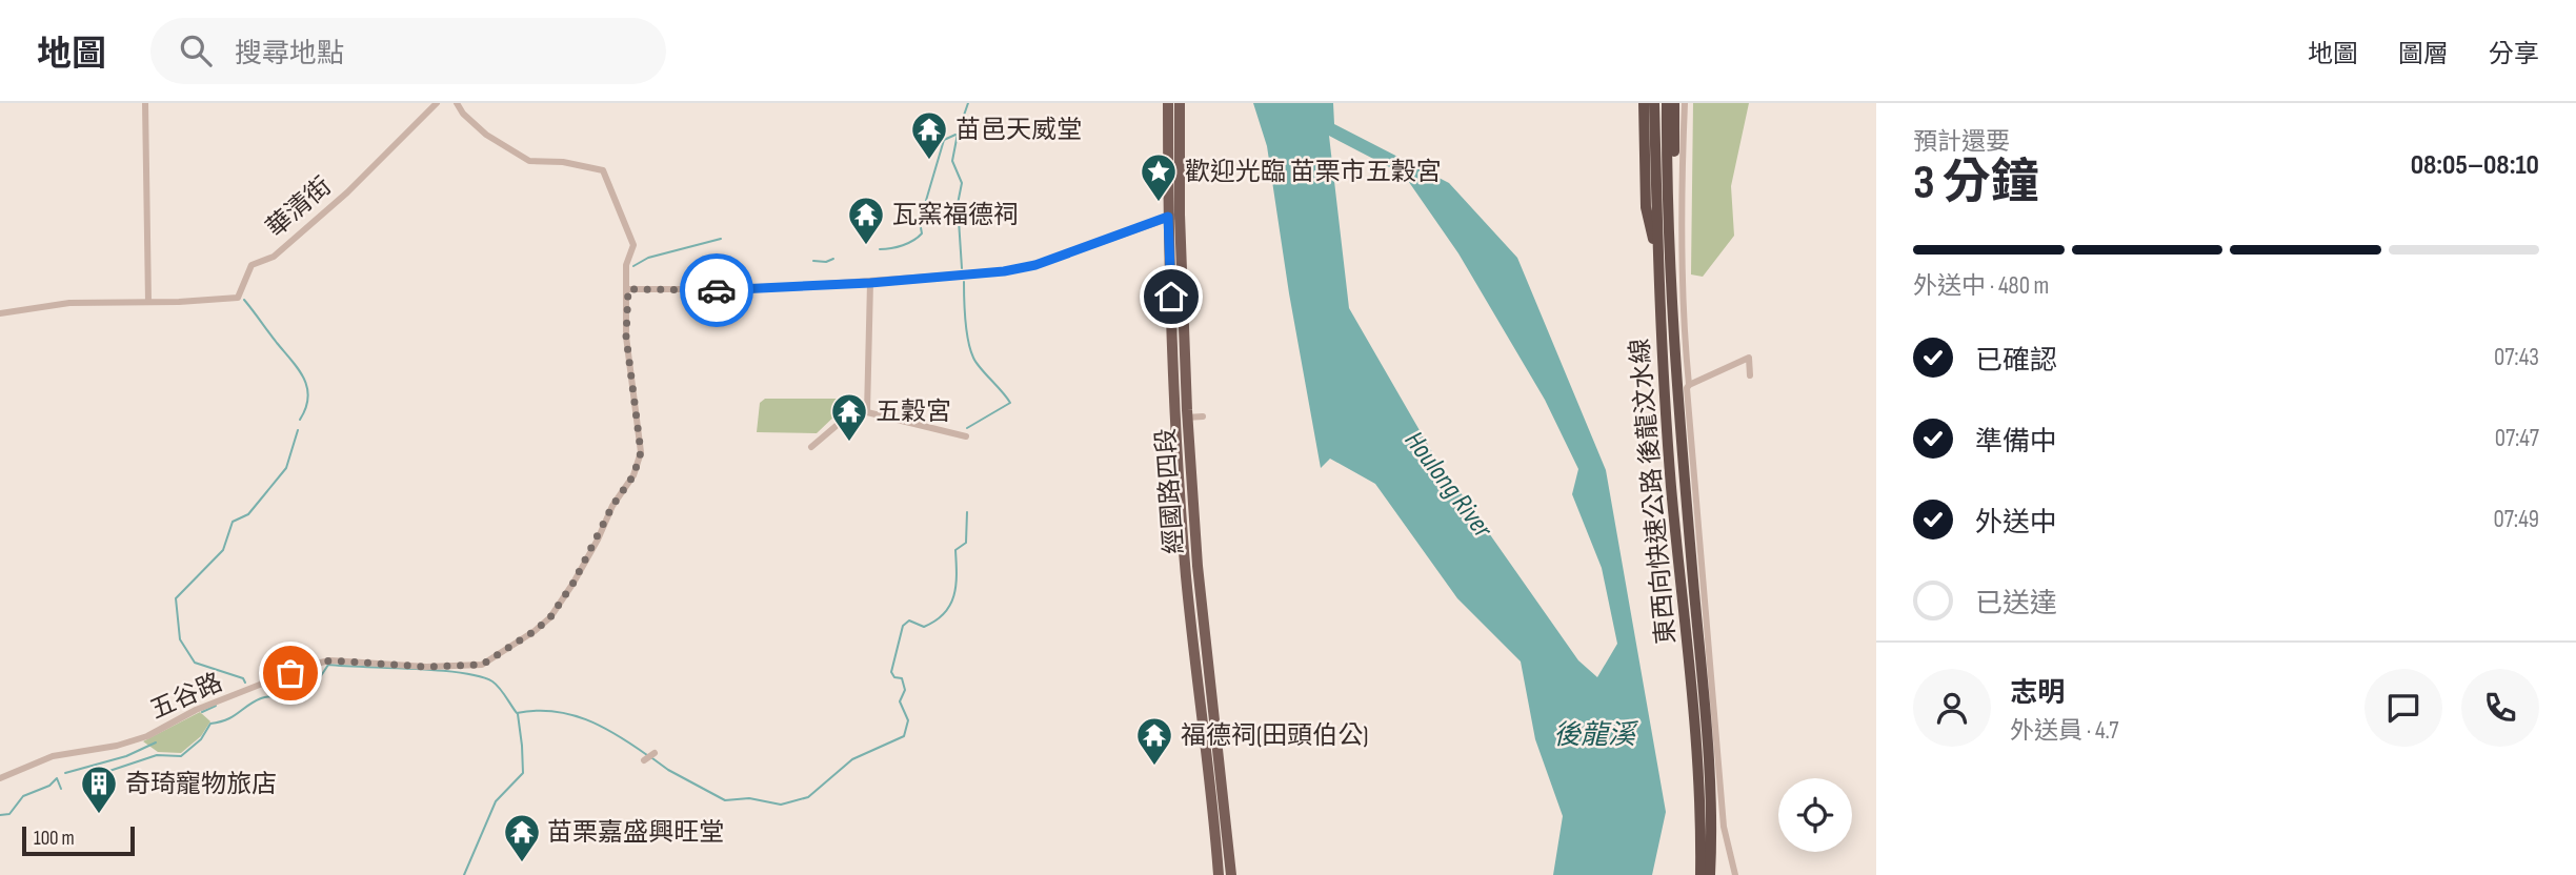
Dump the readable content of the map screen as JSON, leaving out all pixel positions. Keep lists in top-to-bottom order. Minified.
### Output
{"streets":{"highway":["東西向快速公路 後龍汶水線"],"main road":["經國路四段"],"street":["華清街","五谷路"]},"water":["Houlong River","後龍溪"],"places":{"temple":["苗邑天威堂","瓦窯福德祠","五穀宮","福德祠(田頭伯公)","苗栗嘉盛興旺堂"],"place":["歡迎光臨 苗栗市五穀宮"],"building":["奇琦寵物旅店"]},"scale_bar":"100 m","page":{"header":"地圖","search":"搜尋地點","nav":["地圖","圖層","分享"],"heading":["3 分鐘","預計還要","08:05–08:10"],"panel":["志明","外送員 · 4.7"],"bar":"外送中 · 480 m","list":[["已確認","07:43"],["準備中","07:47"],["外送中","07:49"],"已送達"],"scale":"100 m"}}
